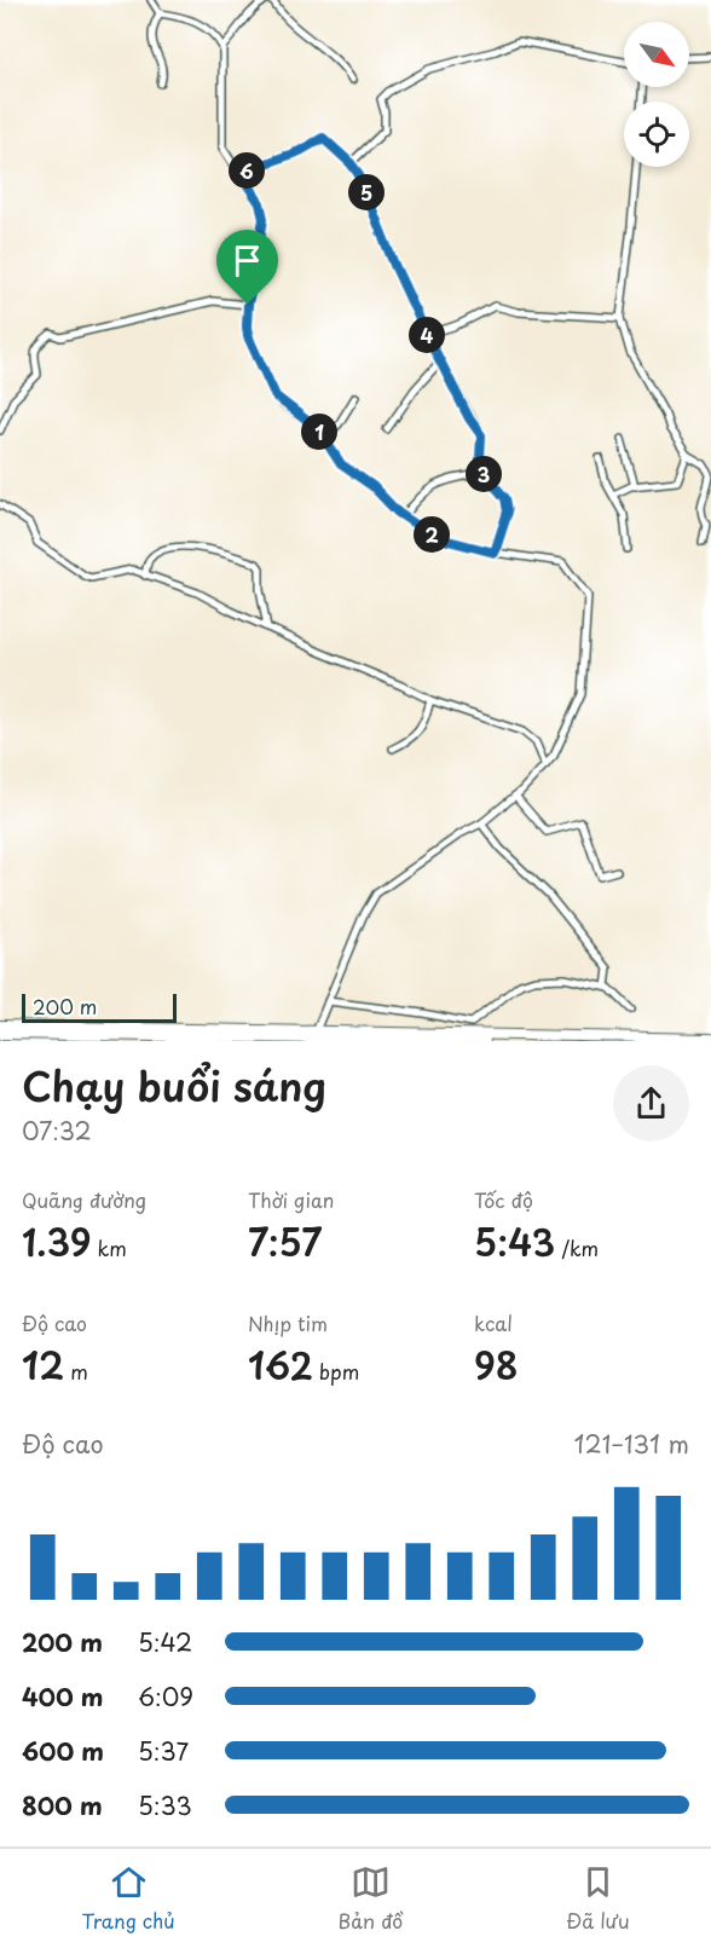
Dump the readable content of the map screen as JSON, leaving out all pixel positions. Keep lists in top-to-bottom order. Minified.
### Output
{"scale_bar":"200 m","north":"bottom right","page":{"pins":["6","5","4","1","3","2"],"scale":"200 m","heading":["Chạy buổi sáng","07:32"],"stats":[["Quãng đường","1.39 km"],["Thời gian","7:57"],["Tốc độ","5:43 /km"],["Độ cao","12 m"],["Nhịp tim","162 bpm"],["kcal","98"]],"chart":["Độ cao","121–131 m"],"list":[{"name":"200 m","note":"5:42"},{"name":"400 m","note":"6:09"},{"name":"600 m","note":"5:37"},{"name":"800 m","note":"5:33"}],"tabs":["Trang chủ","Bản đồ","Đã lưu"]}}
